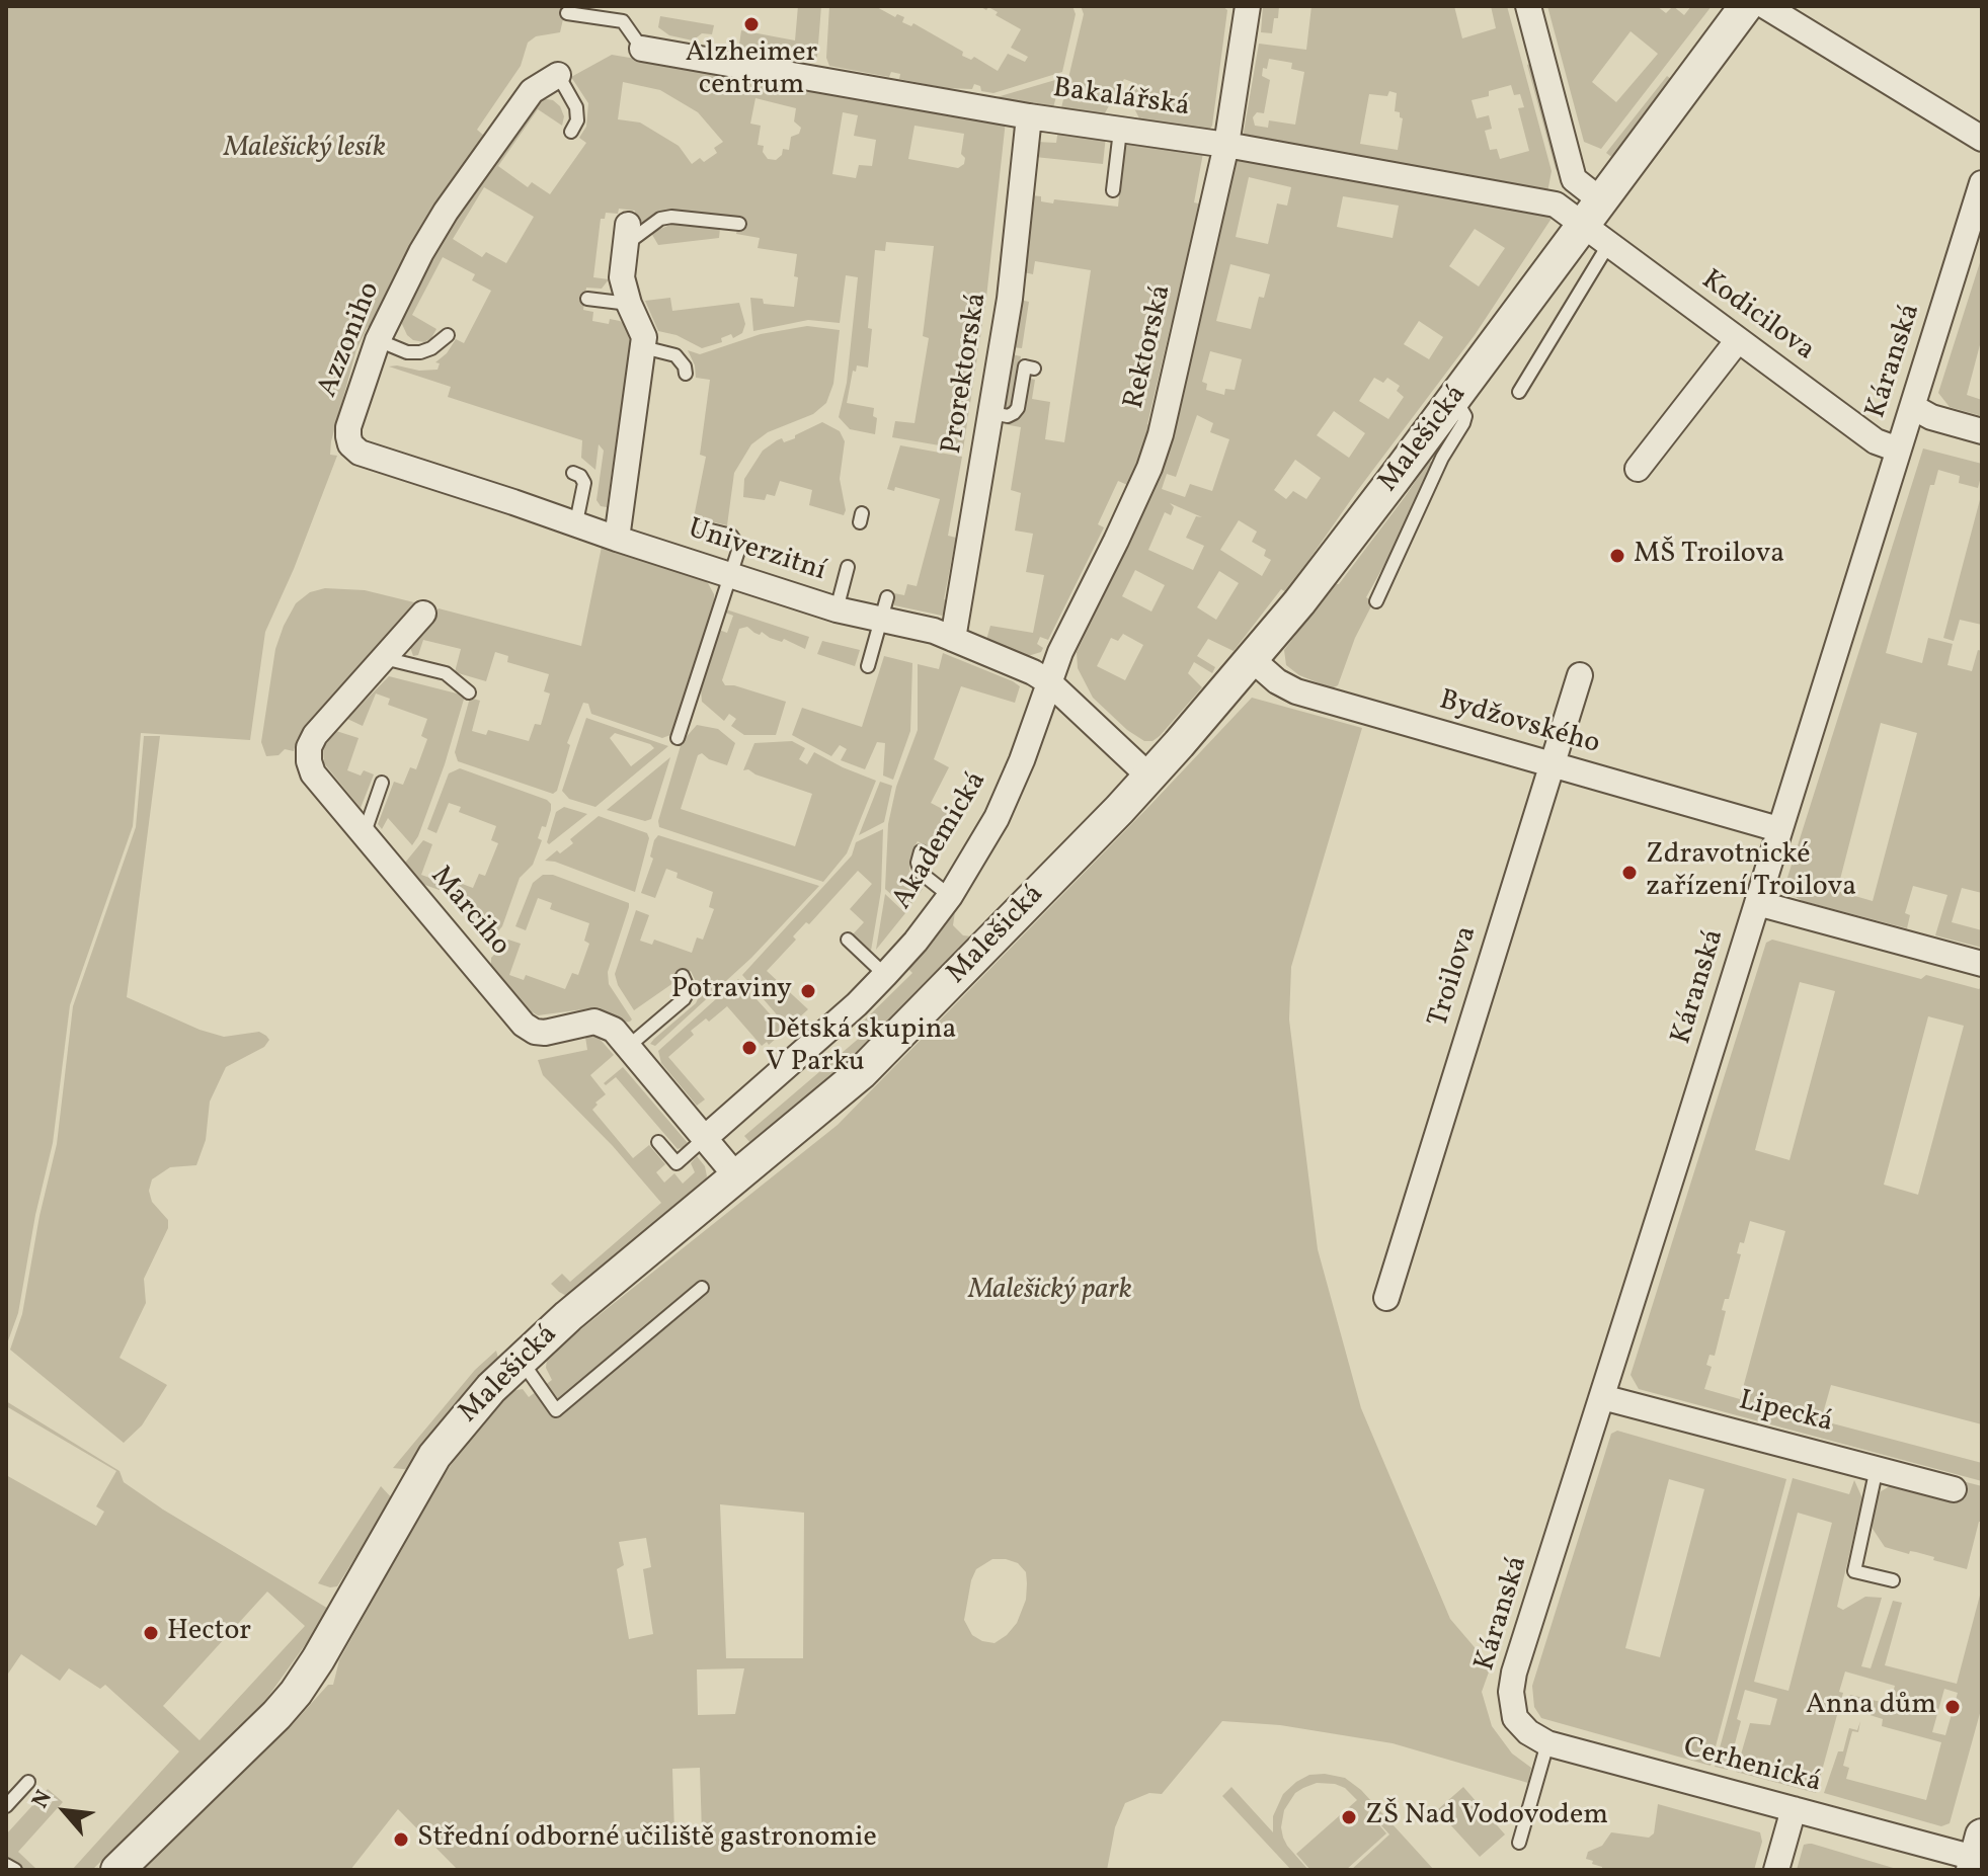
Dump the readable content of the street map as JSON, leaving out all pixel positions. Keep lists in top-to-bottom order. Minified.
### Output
{"streets":{"street":["Bakalářská","Kodicilova","Azzoniho","Rektorská","Káranská","Prorektorská","Malešická","Univerzitní","Bydžovského","Akademická","Marciho","Troilova","Lipecká","Cerhenická"]},"crossings":[["Bakalářská","Kodicilova"],["Bakalářská","Rektorská"],["Bakalářská","Prorektorská"],["Bakalářská","Malešická"],["Kodicilova","Káranská"],["Kodicilova","Malešická"],["Azzoniho","Univerzitní"],["Rektorská","Univerzitní"],["Rektorská","Akademická"],["Káranská","Bydžovského"],["Káranská","Lipecká"],["Káranská","Cerhenická"],["Prorektorská","Univerzitní"],["Malešická","Univerzitní"],["Malešická","Bydžovského"],["Malešická","Marciho"],["Univerzitní","Akademická"],["Bydžovského","Troilova"],["Akademická","Marciho"]],"parks":["Malešický lesík","Malešický park"],"places":["Alzheimer centrum","MŠ Troilova","Zdravotnické zařízení Troilova","Potraviny","Dětská skupina V Parku","Hector","Anna dům","ZŠ Nad Vodovodem","Střední odborné učiliště gastronomie"],"north":"top left"}
